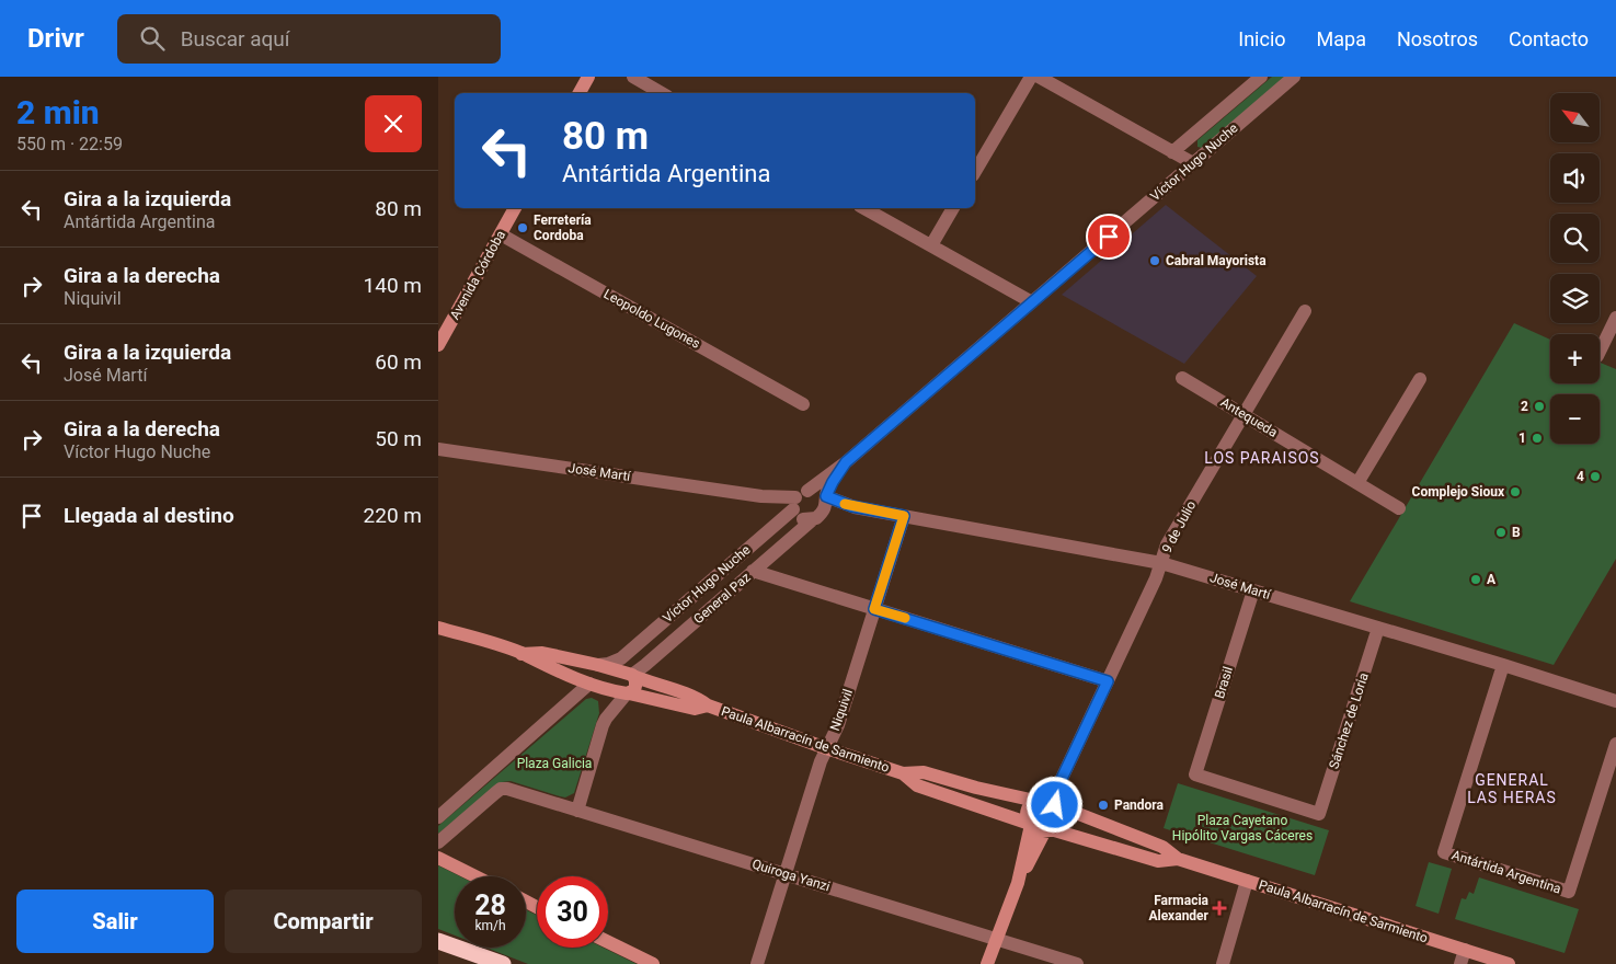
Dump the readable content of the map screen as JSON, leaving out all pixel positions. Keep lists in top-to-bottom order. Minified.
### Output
{"streets":{"main road":["Avenida Córdoba","Paula Albarracín de Sarmiento"],"street":["Víctor Hugo Nuche","Leopoldo Lugones","Antequeda","José Martí","9 de Julio","General Paz","Brasil","Niquivil","Sánchez de Loria","Antártida Argentina","Quiroga Yanzi"]},"crossings":[["Víctor Hugo Nuche","José Martí"],["Víctor Hugo Nuche","General Paz"],["Víctor Hugo Nuche","Paula Albarracín de Sarmiento"],["Avenida Córdoba","Leopoldo Lugones"],["Antequeda","9 de Julio"],["José Martí","9 de Julio"],["José Martí","General Paz"],["José Martí","Brasil"],["José Martí","Niquivil"],["José Martí","Sánchez de Loria"],["José Martí","Antártida Argentina"],["9 de Julio","Paula Albarracín de Sarmiento"],["General Paz","Paula Albarracín de Sarmiento"],["Brasil","Sánchez de Loria"],["Niquivil","Paula Albarracín de Sarmiento"],["Niquivil","Quiroga Yanzi"]],"districts":["LOS PARAISOS","GENERAL LAS HERAS"],"parks":["Plaza Galicia","Plaza Cayetano Hipólito Vargas Cáceres"],"places":{"other":["Ferretería Cordoba","Cabral Mayorista","2","1","4","Complejo Sioux","B","A","Pandora"],"health":["Farmacia Alexander"]},"north":"top left","page":{"header":"Drivr","search":"Buscar aquí","nav":["Inicio","Mapa","Nosotros","Contacto"],"heading":["2 min","550 m · 22:59"],"map_buttons":["+","−"],"turn":["80 m","Antártida Argentina"],"list":[{"name":"Gira a la izquierda","note":"Antártida Argentina","value":"80 m"},{"name":"Gira a la derecha","note":"Niquivil","value":"140 m"},{"name":"Gira a la izquierda","note":"José Martí","value":"60 m"},{"name":"Gira a la derecha","note":"Víctor Hugo Nuche","value":"50 m"},{"name":"Llegada al destino","value":"220 m"}],"speed":"28 km/h","limit":"30","buttons":["Salir","Compartir"]}}
